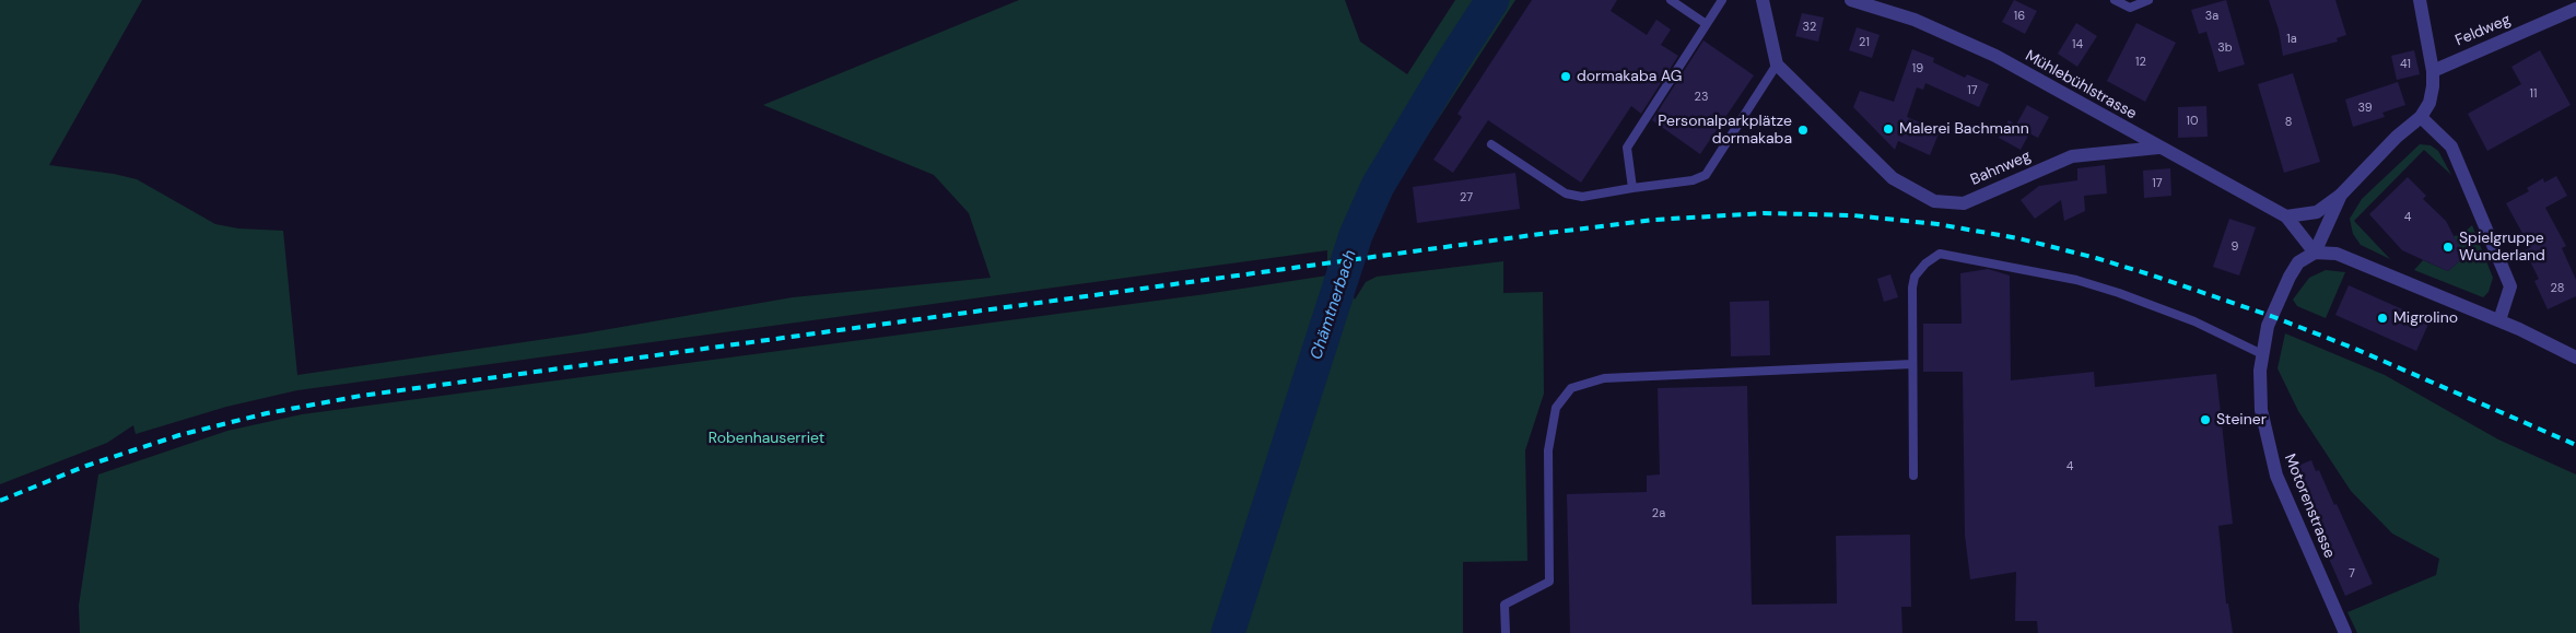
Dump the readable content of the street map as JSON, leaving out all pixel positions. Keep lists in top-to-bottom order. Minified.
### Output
{"streets":{"street":["Feldweg","Mühlebühlstrasse","Bahnweg","Motorenstrasse"]},"crossings":[["Mühlebühlstrasse","Bahnweg"],["Mühlebühlstrasse","Motorenstrasse"]],"water":["Chämtnerbach"],"parks":["Robenhauserriet"],"places":["dormakaba AG","Malerei Bachmann","Personalparkplätze dormakaba","Spielgruppe Wunderland","Migrolino","Steiner"],"house_numbers":["16","3a","32","1a","21","14","3b","12","41","19","17","11","23","39","10","8","17","27","4","9","28","4","2a","7"]}
